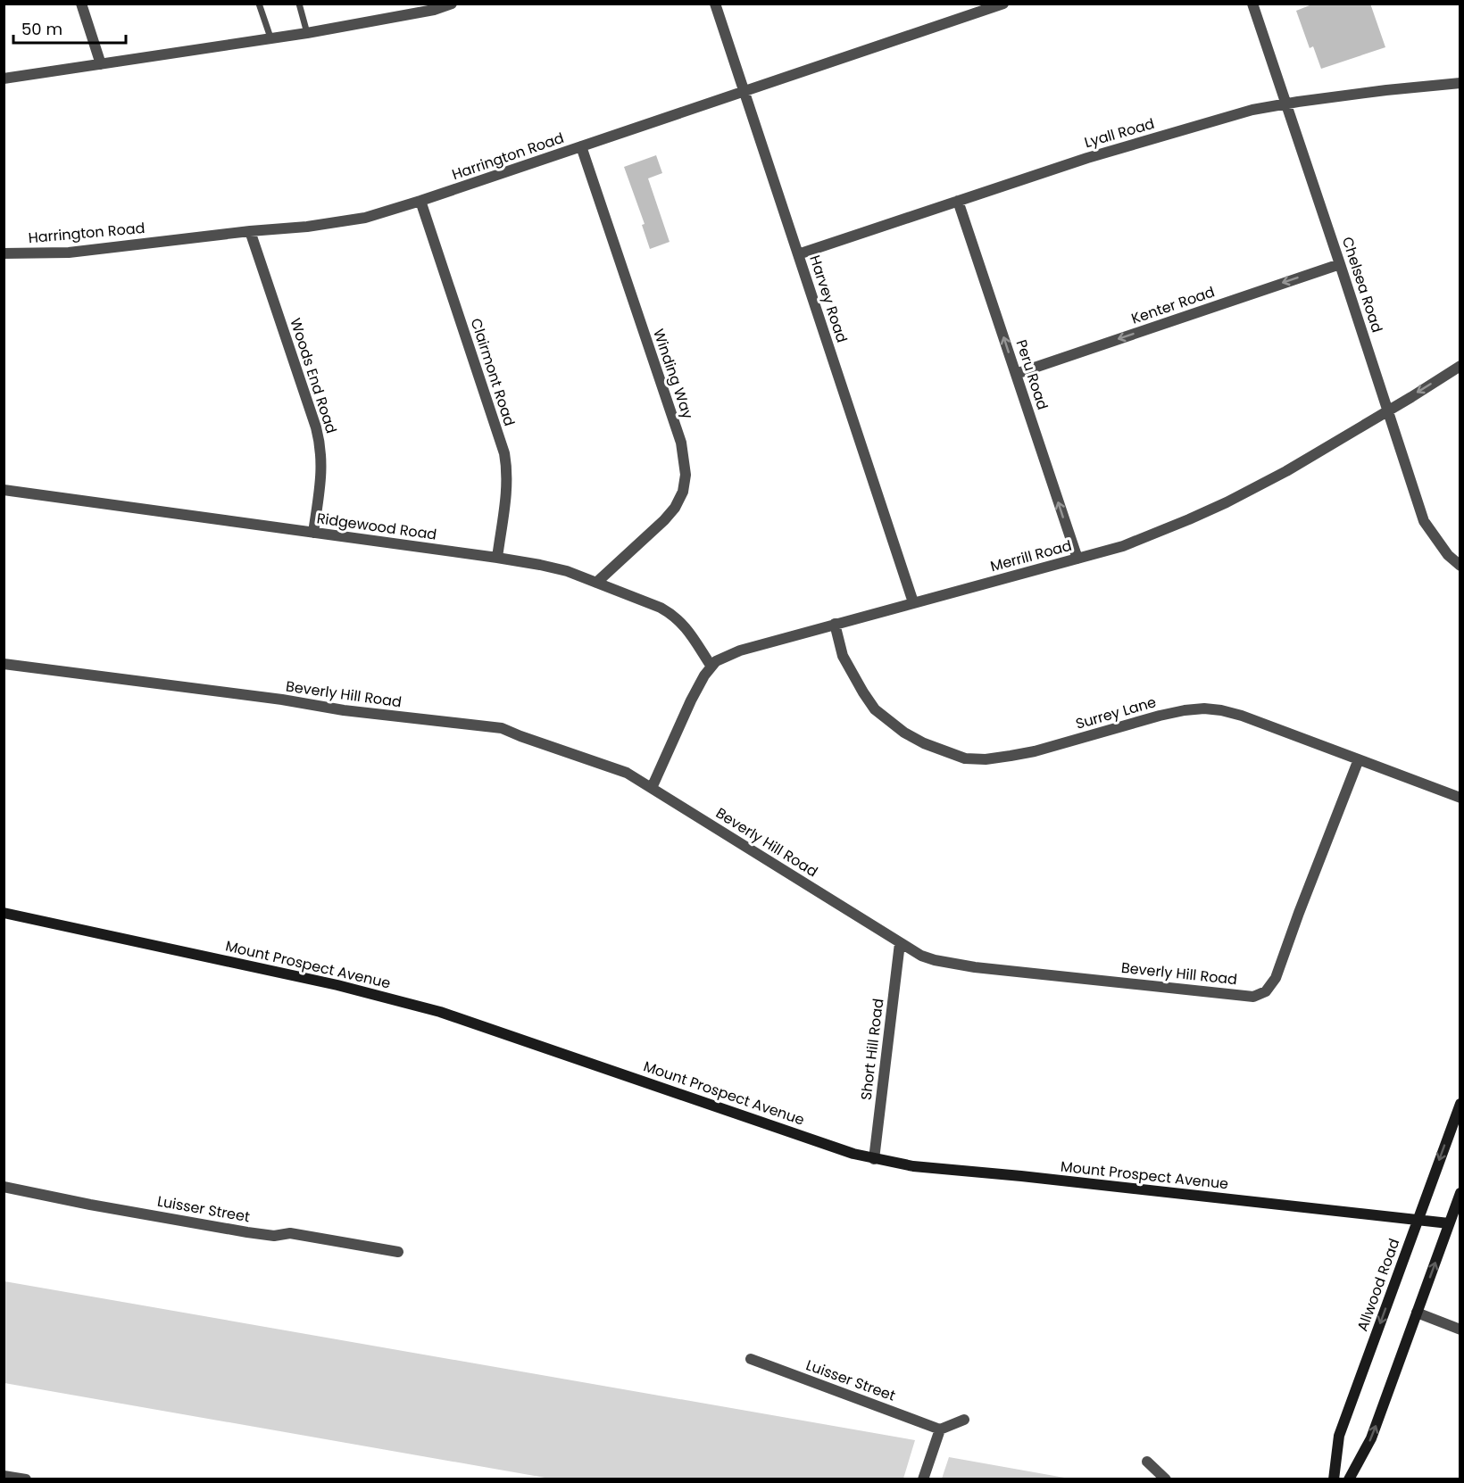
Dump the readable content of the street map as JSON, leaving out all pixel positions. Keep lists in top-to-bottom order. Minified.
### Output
{"streets":{"street":["Lyall Road","Harrington Road","Chelsea Road","Harvey Road","Kenter Road","Clairmont Road","Winding Way","Peru Road","Woods End Road","Ridgewood Road","Merrill Road","Beverly Hill Road","Surrey Lane","Mount Prospect Avenue","Short Hill Road","Luisser Street","Allwood Road"]},"crossings":[["Lyall Road","Chelsea Road"],["Lyall Road","Harvey Road"],["Lyall Road","Peru Road"],["Harrington Road","Harvey Road"],["Harrington Road","Clairmont Road"],["Harrington Road","Winding Way"],["Harrington Road","Woods End Road"],["Chelsea Road","Kenter Road"],["Chelsea Road","Merrill Road"],["Harvey Road","Merrill Road"],["Kenter Road","Peru Road"],["Clairmont Road","Ridgewood Road"],["Winding Way","Ridgewood Road"],["Peru Road","Merrill Road"],["Woods End Road","Ridgewood Road"],["Ridgewood Road","Merrill Road"],["Merrill Road","Beverly Hill Road"],["Merrill Road","Surrey Lane"],["Beverly Hill Road","Surrey Lane"],["Beverly Hill Road","Short Hill Road"],["Mount Prospect Avenue","Short Hill Road"],["Mount Prospect Avenue","Allwood Road"]],"one_way":["Kenter Road","Peru Road"],"scale_bar":"50 m"}
